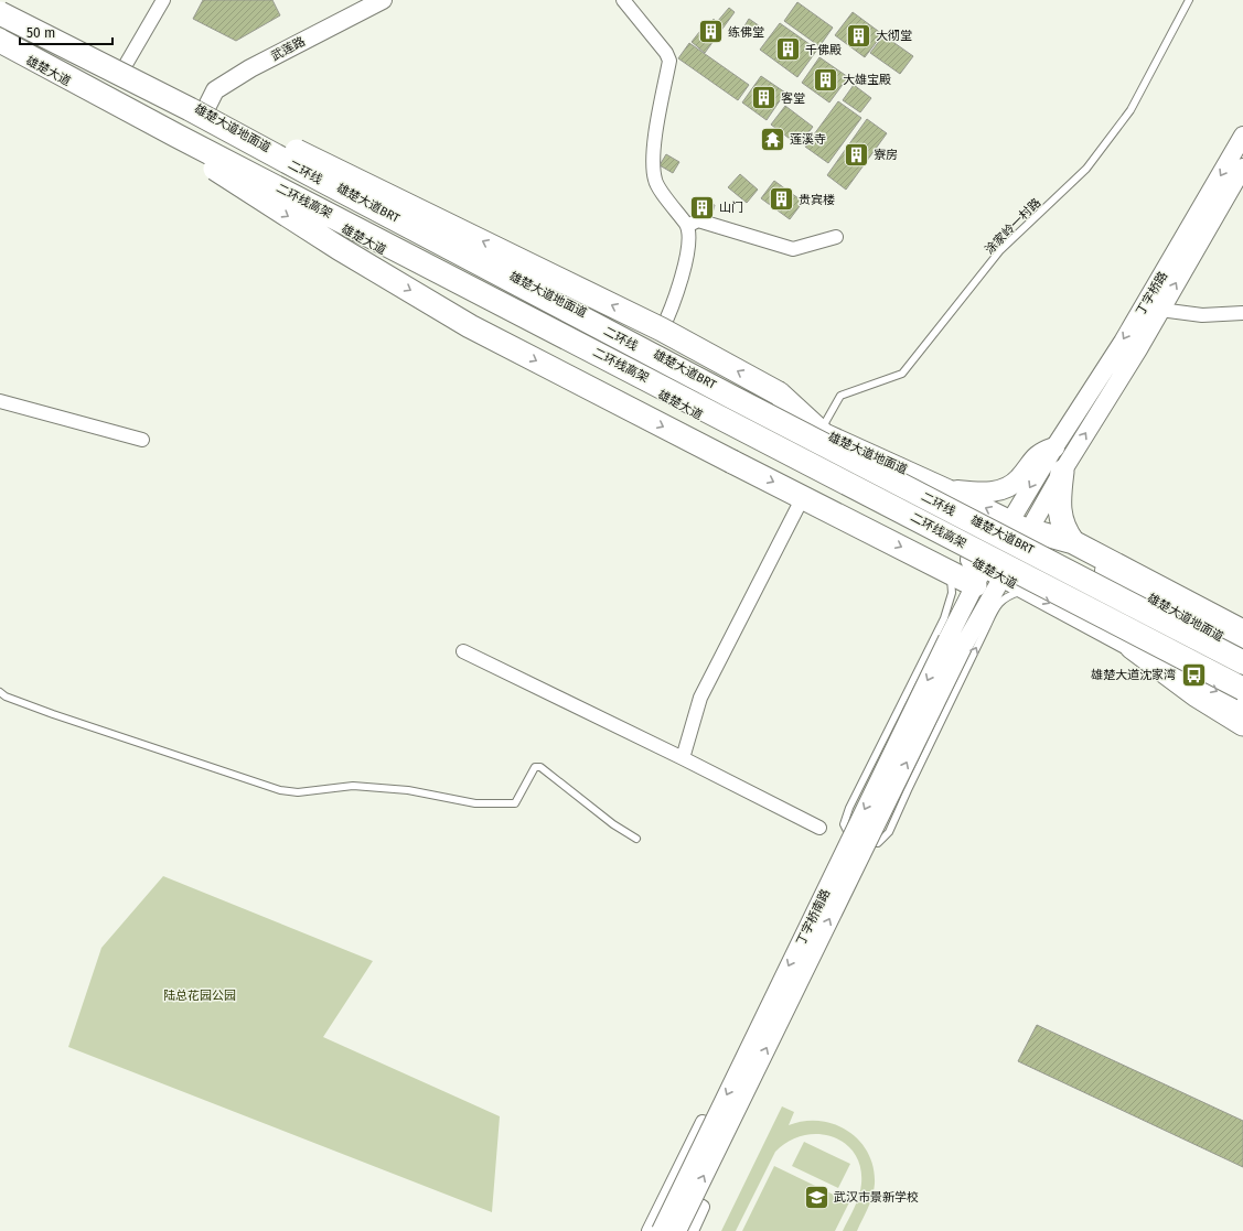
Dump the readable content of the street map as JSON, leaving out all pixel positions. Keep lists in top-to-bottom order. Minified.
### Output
{"streets":{"highway":["二环线","二环线高架"],"main road":["武莲路","雄楚大道","雄楚大道地面道","丁字桥路","丁字桥南路"],"lane":["雄楚大道BRT","涂家岭一村路"]},"crossings":[["武莲路","雄楚大道地面道"],["武莲路","二环线"],["雄楚大道","丁字桥南路"],["雄楚大道地面道","二环线"],["雄楚大道地面道","涂家岭一村路"],["雄楚大道地面道","丁字桥路"],["雄楚大道地面道","丁字桥南路"],["雄楚大道BRT","丁字桥南路"],["丁字桥路","丁字桥南路"]],"parks":["陆总花园公园"],"places":{"building":["练佛堂","大彻堂","千佛殿","大雄宝殿","客堂","寮房","贵宾楼","山门"],"temple":["莲溪寺"],"bus stop":["雄楚大道沈家湾"],"school or university":["武汉市景新学校"]},"scale_bar":"50 m"}
